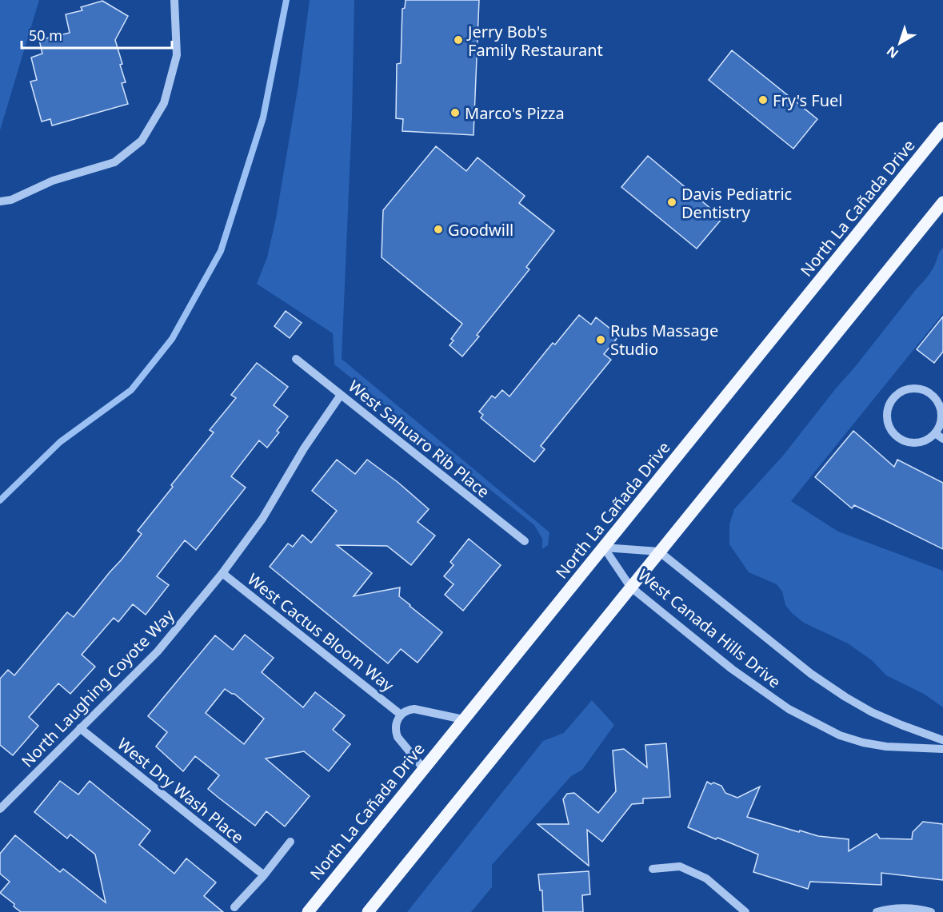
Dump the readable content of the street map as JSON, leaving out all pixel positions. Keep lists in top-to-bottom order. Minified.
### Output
{"streets":{"main road":["North La Cañada Drive"],"street":["West Sahuaro Rib Place","West Canada Hills Drive","West Cactus Bloom Way","North Laughing Coyote Way","West Dry Wash Place"]},"crossings":[["North La Cañada Drive","West Canada Hills Drive"],["West Sahuaro Rib Place","North Laughing Coyote Way"],["West Cactus Bloom Way","North Laughing Coyote Way"],["North Laughing Coyote Way","West Dry Wash Place"]],"places":["Jerry Bob's Family Restaurant","Fry's Fuel","Marco's Pizza","Davis Pediatric Dentistry","Goodwill","Rubs Massage Studio"],"scale_bar":"50 m","north":"bottom left"}
